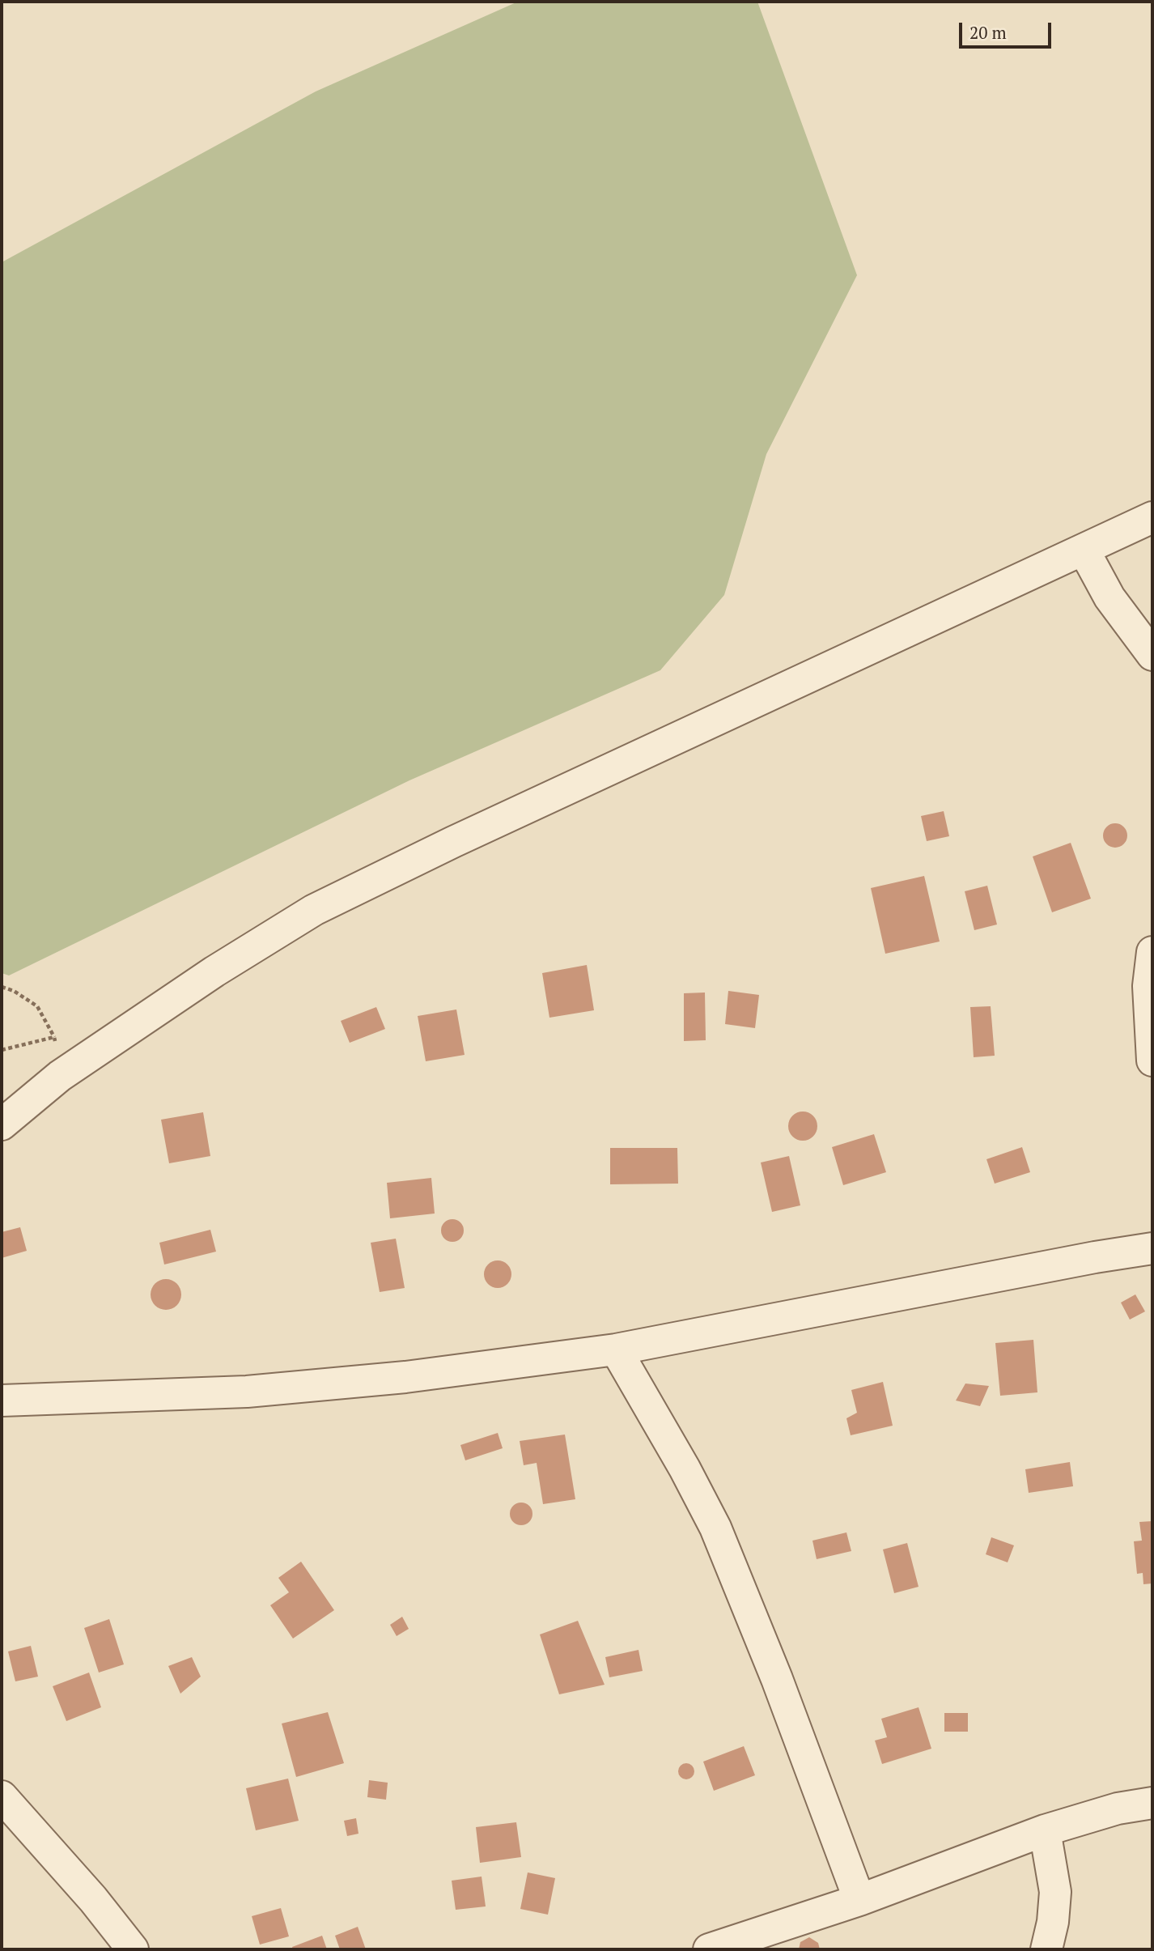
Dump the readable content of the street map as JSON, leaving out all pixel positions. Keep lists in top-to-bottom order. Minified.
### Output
{"scale_bar":"20 m"}
